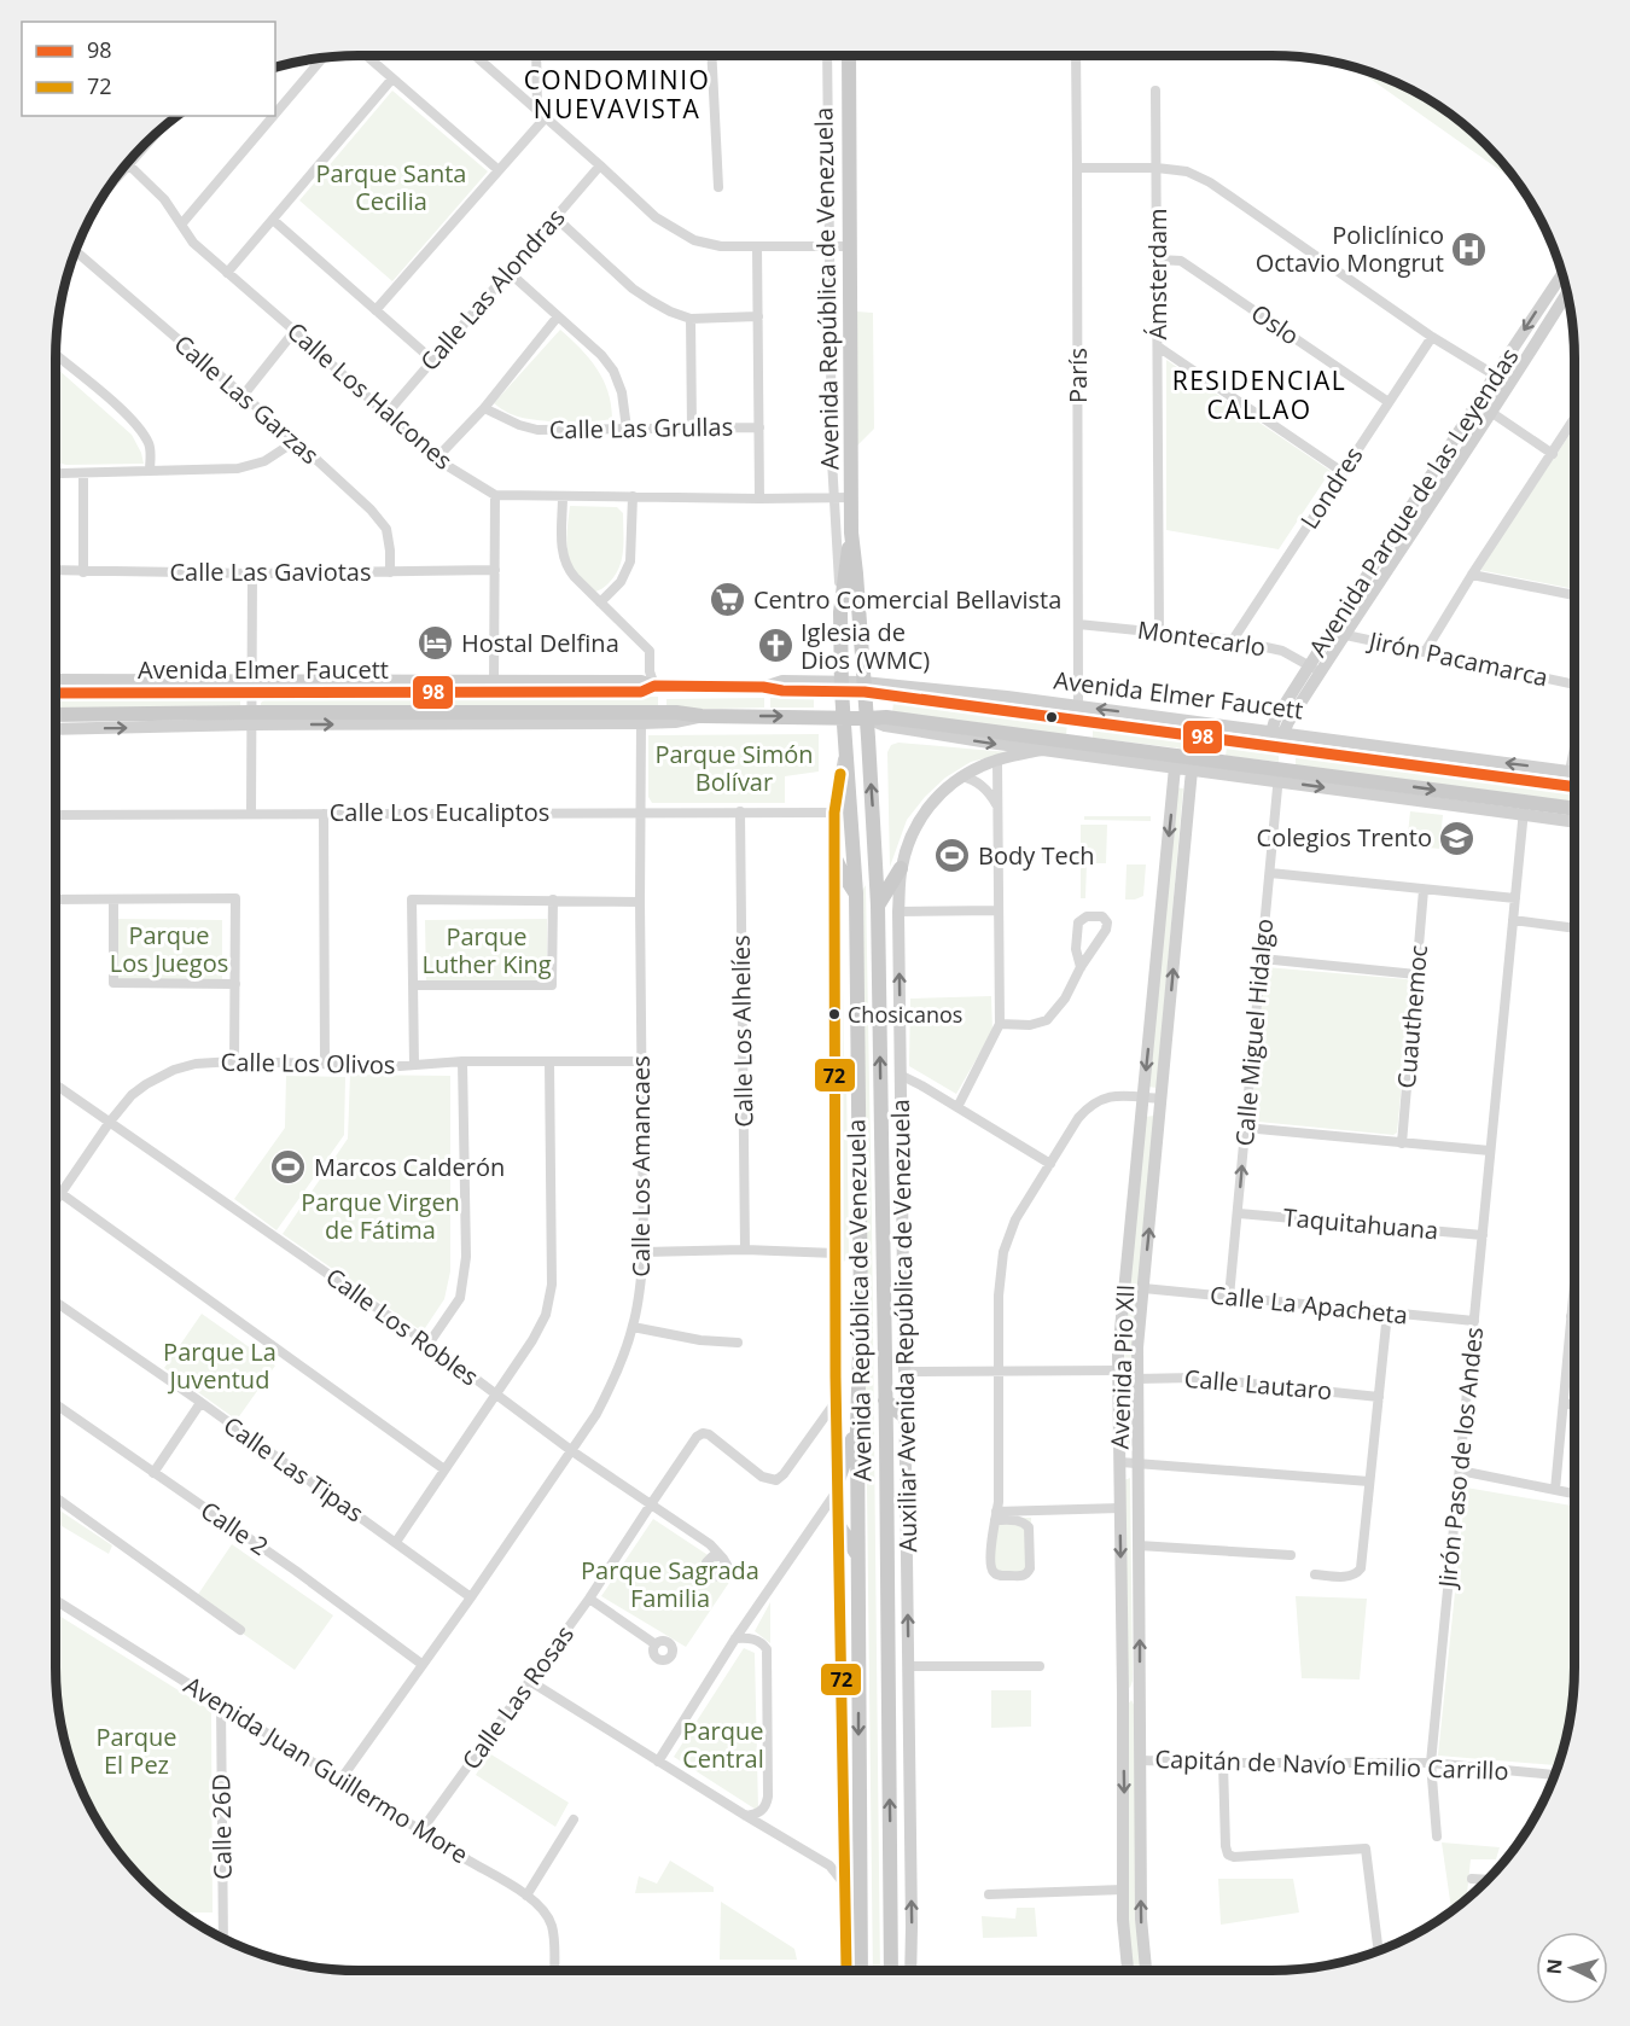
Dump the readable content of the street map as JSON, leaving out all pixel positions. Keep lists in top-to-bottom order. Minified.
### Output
{"streets":{"main road":["Avenida República de Venezuela","Avenida Parque de las Leyendas","Avenida Elmer Faucett","Auxiliar Avenida República de Venezuela","Avenida Pio XII"],"street":["Ámsterdam","Calle Las Alondras","Oslo","París","Calle Los Halcones","Calle Las Garzas","Calle Las Grullas","Londres","Calle Las Gaviotas","Montecarlo","Jirón Pacamarca","Calle Los Eucaliptos","Cuauthemoc","Calle Los Alhelíes","Calle Miguel Hidalgo","Calle Los Olivos","Calle Los Amancaes","Taquitahuana","Calle La Apacheta","Calle Los Robles","Calle Lautaro","Jirón Paso de los Andes","Calle Las Tipas","Calle 2","Calle Las Rosas","Capitán de Navío Emilio Carrillo","Avenida Juan Guillermo More","Calle 26D"]},"crossings":[["Ámsterdam","Oslo"],["Ámsterdam","Montecarlo"],["Avenida República de Venezuela","Avenida Elmer Faucett"],["Calle Las Alondras","Calle Los Halcones"],["Oslo","Londres"],["París","Montecarlo"],["París","Avenida Elmer Faucett"],["Calle Las Garzas","Calle Las Gaviotas"],["Londres","Montecarlo"],["Avenida Parque de las Leyendas","Montecarlo"],["Avenida Parque de las Leyendas","Jirón Pacamarca"],["Avenida Parque de las Leyendas","Avenida Elmer Faucett"],["Avenida Elmer Faucett","Calle Miguel Hidalgo"],["Avenida Elmer Faucett","Calle Los Amancaes"],["Avenida Elmer Faucett","Auxiliar Avenida República de Venezuela"],["Avenida Elmer Faucett","Avenida Pio XII"],["Avenida Elmer Faucett","Jirón Paso de los Andes"],["Calle Los Eucaliptos","Calle Los Alhelíes"],["Calle Los Eucaliptos","Calle Los Amancaes"],["Calle Miguel Hidalgo","Taquitahuana"],["Calle Miguel Hidalgo","Calle La Apacheta"],["Calle Los Olivos","Calle Los Amancaes"],["Calle Los Olivos","Calle Los Robles"],["Calle Los Amancaes","Calle Los Robles"],["Calle Los Amancaes","Calle Las Tipas"],["Calle Los Amancaes","Calle 2"],["Calle Los Amancaes","Avenida Juan Guillermo More"],["Taquitahuana","Jirón Paso de los Andes"],["Calle La Apacheta","Avenida Pio XII"],["Calle La Apacheta","Jirón Paso de los Andes"],["Calle Los Robles","Calle Las Rosas"],["Avenida Pio XII","Calle Lautaro"],["Avenida Pio XII","Capitán de Navío Emilio Carrillo"],["Jirón Paso de los Andes","Capitán de Navío Emilio Carrillo"],["Calle Las Rosas","Avenida Juan Guillermo More"],["Avenida Juan Guillermo More","Calle 26D"]],"districts":["CONDOMINIO NUEVAVISTA","RESIDENCIAL CALLAO"],"parks":["Parque Santa Cecilia","Parque Simón Bolívar","Parque Los Juegos","Parque Luther King","Parque Virgen de Fátima","Parque La Juventud","Parque Sagrada Familia","Parque Central","Parque El Pez"],"places":{"hospital":["Policlínico Octavio Mongrut"],"supermarket":["Centro Comercial Bellavista"],"hotel":["Hostal Delfina"],"church":["Iglesia de Dios (WMC)"],"school or university":["Colegios Trento"],"sports":["Body Tech","Marcos Calderón"],"other":["Chosicanos"]},"lines":["transit line 98","transit line 72"],"legend":["98","72"],"north":"left"}
